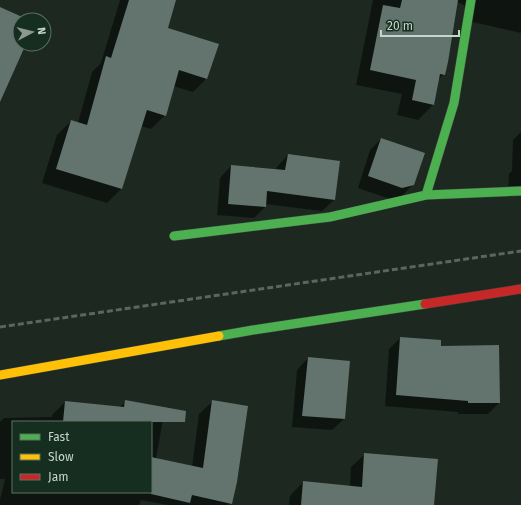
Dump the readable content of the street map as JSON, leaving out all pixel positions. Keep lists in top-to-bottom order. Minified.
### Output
{"legend":["Fast","Slow","Jam"],"scale_bar":"20 m","north":"right"}
